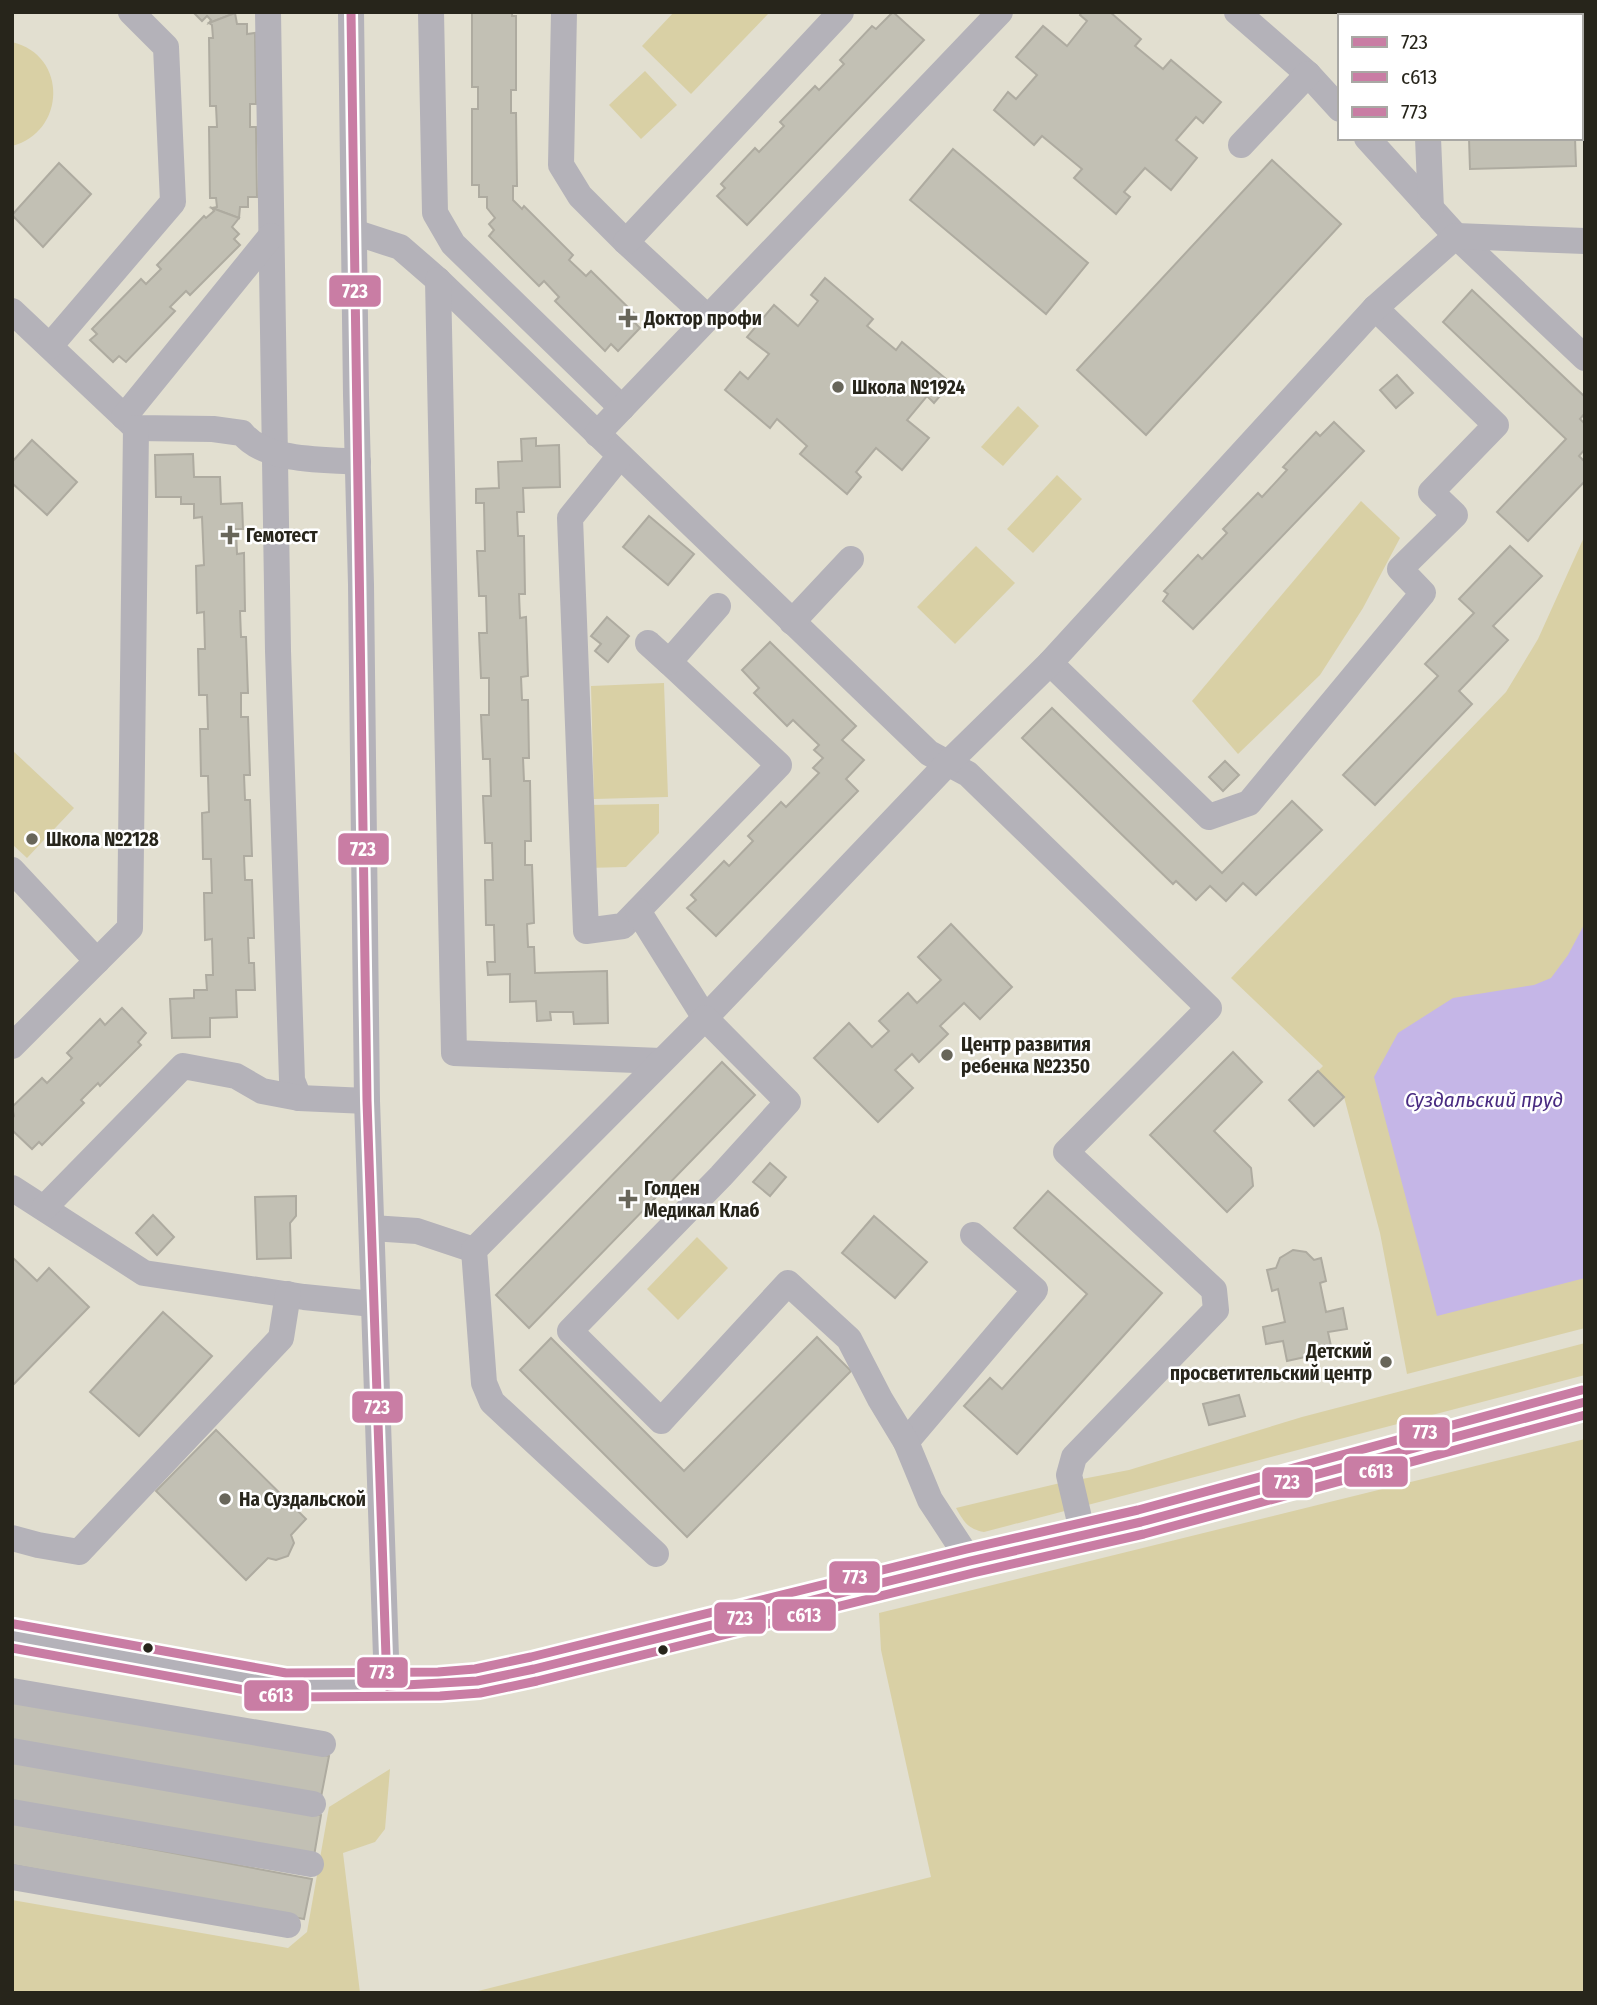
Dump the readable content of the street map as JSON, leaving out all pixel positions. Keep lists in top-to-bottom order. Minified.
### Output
{"water":["Суздальский пруд"],"places":{"health":["Доктор профи","Гемотест","Голден Медикал Клаб"],"other":["Школа №1924","Школа №2128","Центр развития ребенка №2350","Детский просветительский центр","На Суздальской"]},"lines":["transit line 723","transit line 773","transit line с613"],"legend":["723","с613","773"]}
